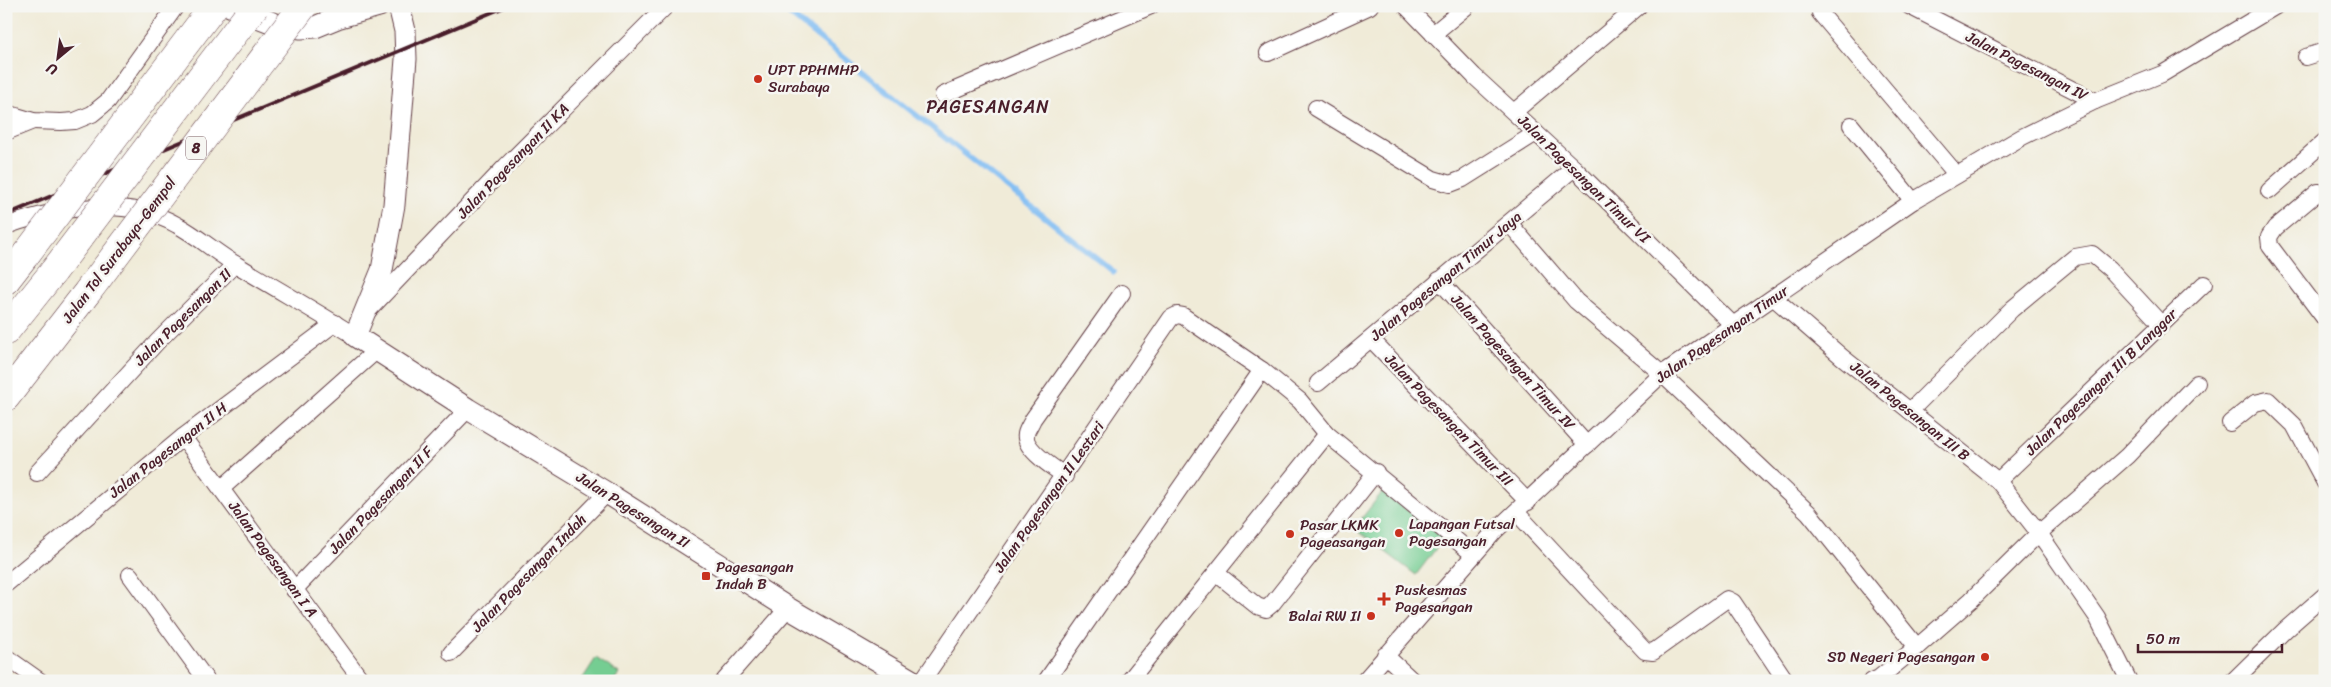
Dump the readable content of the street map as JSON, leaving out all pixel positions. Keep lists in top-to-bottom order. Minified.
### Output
{"streets":{"highway":["8","Jalan Tol Surabaya–Gempol"],"street":["Jalan Pagesangan IV","Jalan Pagesangan II KA","Jalan Pagesangan Timur VI","Jalan Pagesangan Timur Jaya","Jalan Pagesangan II","Jalan Pagesangan Timur","Jalan Pagesangan Timur IV","Jalan Pagesangan III B Langgar","Jalan Pagesangan III B","Jalan Pagesangan Timur III","Jalan Pagesangan II H","Jalan Pagesangan II Lestari","Jalan Pagesangan II F","Jalan Pagesangan I A","Jalan Pagesangan Indah"]},"crossings":[["Jalan Pagesangan IV","Jalan Pagesangan Timur"],["Jalan Pagesangan II KA","Jalan Pagesangan II"],["Jalan Pagesangan Timur VI","Jalan Pagesangan Timur Jaya"],["Jalan Pagesangan Timur VI","Jalan Pagesangan Timur"],["Jalan Pagesangan Timur Jaya","Jalan Pagesangan Timur IV"],["Jalan Pagesangan Timur Jaya","Jalan Pagesangan Timur III"],["Jalan Pagesangan II","Jalan Pagesangan II H"],["Jalan Pagesangan II","Jalan Pagesangan II F"],["Jalan Pagesangan II","Jalan Pagesangan Indah"],["Jalan Pagesangan Timur","Jalan Pagesangan Timur IV"],["Jalan Pagesangan Timur","Jalan Pagesangan III B"],["Jalan Pagesangan Timur","Jalan Pagesangan Timur III"],["Jalan Pagesangan III B Langgar","Jalan Pagesangan III B"],["Jalan Pagesangan II H","Jalan Pagesangan I A"],["Jalan Pagesangan II F","Jalan Pagesangan I A"]],"districts":["PAGESANGAN"],"places":{"other":["UPT PPHMHP Surabaya","Lapangan Futsal Pagesangan","Pasar LKMK Pageasangan","Balai RW II","SD Negeri Pagesangan"],"transit":["Pagesangan Indah B"],"health":["Puskesmas Pagesangan"]},"scale_bar":"50 m","north":"bottom left"}
